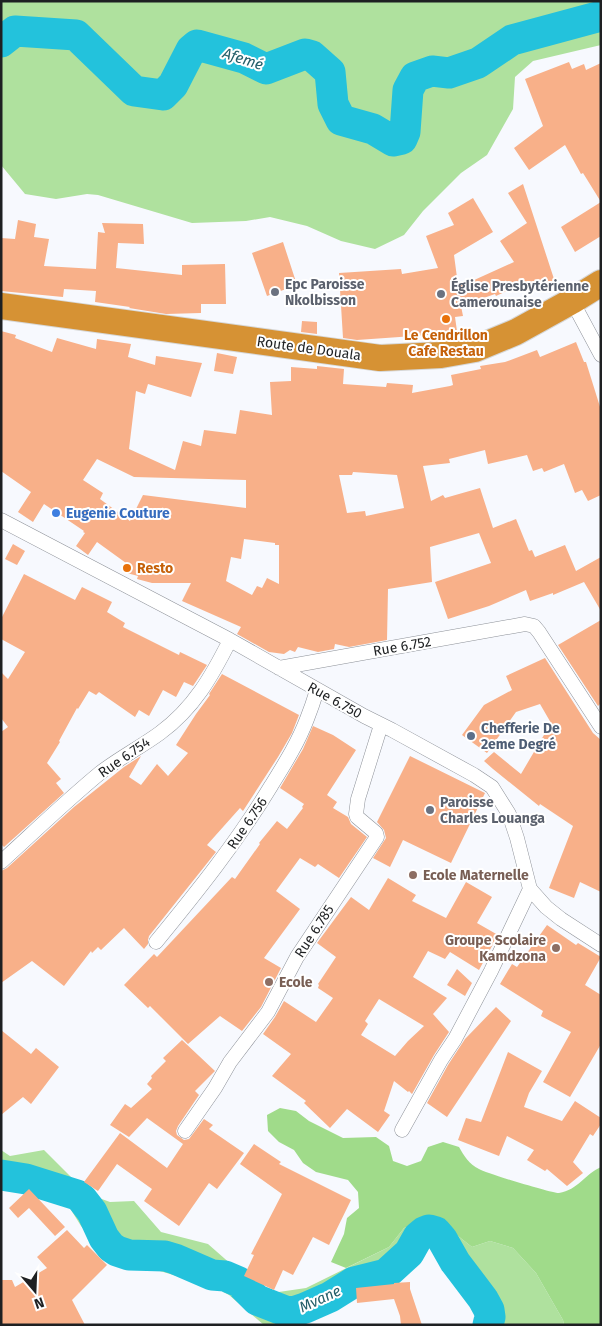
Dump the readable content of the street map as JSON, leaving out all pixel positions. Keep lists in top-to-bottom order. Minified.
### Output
{"streets":{"highway":["Route de Douala"],"street":["Rue 6.752","Rue 6.750","Rue 6.754","Rue 6.756","Rue 6.785"]},"crossings":[["Rue 6.752","Rue 6.750"],["Rue 6.750","Rue 6.754"],["Rue 6.750","Rue 6.756"],["Rue 6.750","Rue 6.785"]],"water":["Afemé","Mvane"],"places":["Epc Paroisse Nkolbisson","Église Presbytérienne Camerounaise","Le Cendrillon Cafe Restau","Eugenie Couture","Resto","Chefferie De 2eme Degré","Paroisse Charles Louanga","Ecole Maternelle","Groupe Scolaire Kamdzona","Ecole"],"north":"bottom"}
